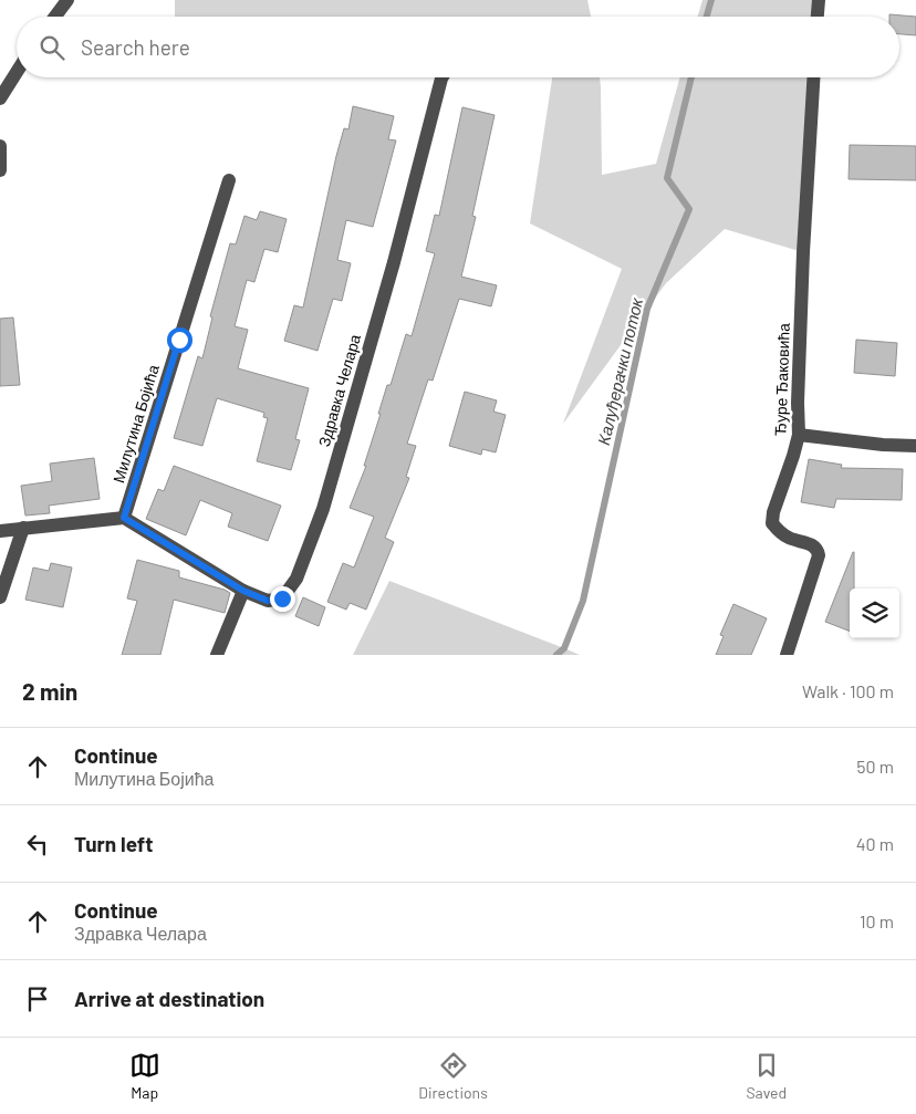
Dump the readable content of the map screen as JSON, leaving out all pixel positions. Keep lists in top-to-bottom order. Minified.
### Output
{"streets":{"street":["Ђуре Ђаковића","Здравка Челара","Милутина Бојића"]},"water":["Калуђерачки поток"],"page":{"search":"Search here","heading":["2 min","Walk · 100 m"],"list":[["Continue","Милутина Бојића","50 m"],["Turn left","40 m"],["Continue","Здравка Челара","10 m"],"Arrive at destination"],"nav":["Map","Directions","Saved"]}}
